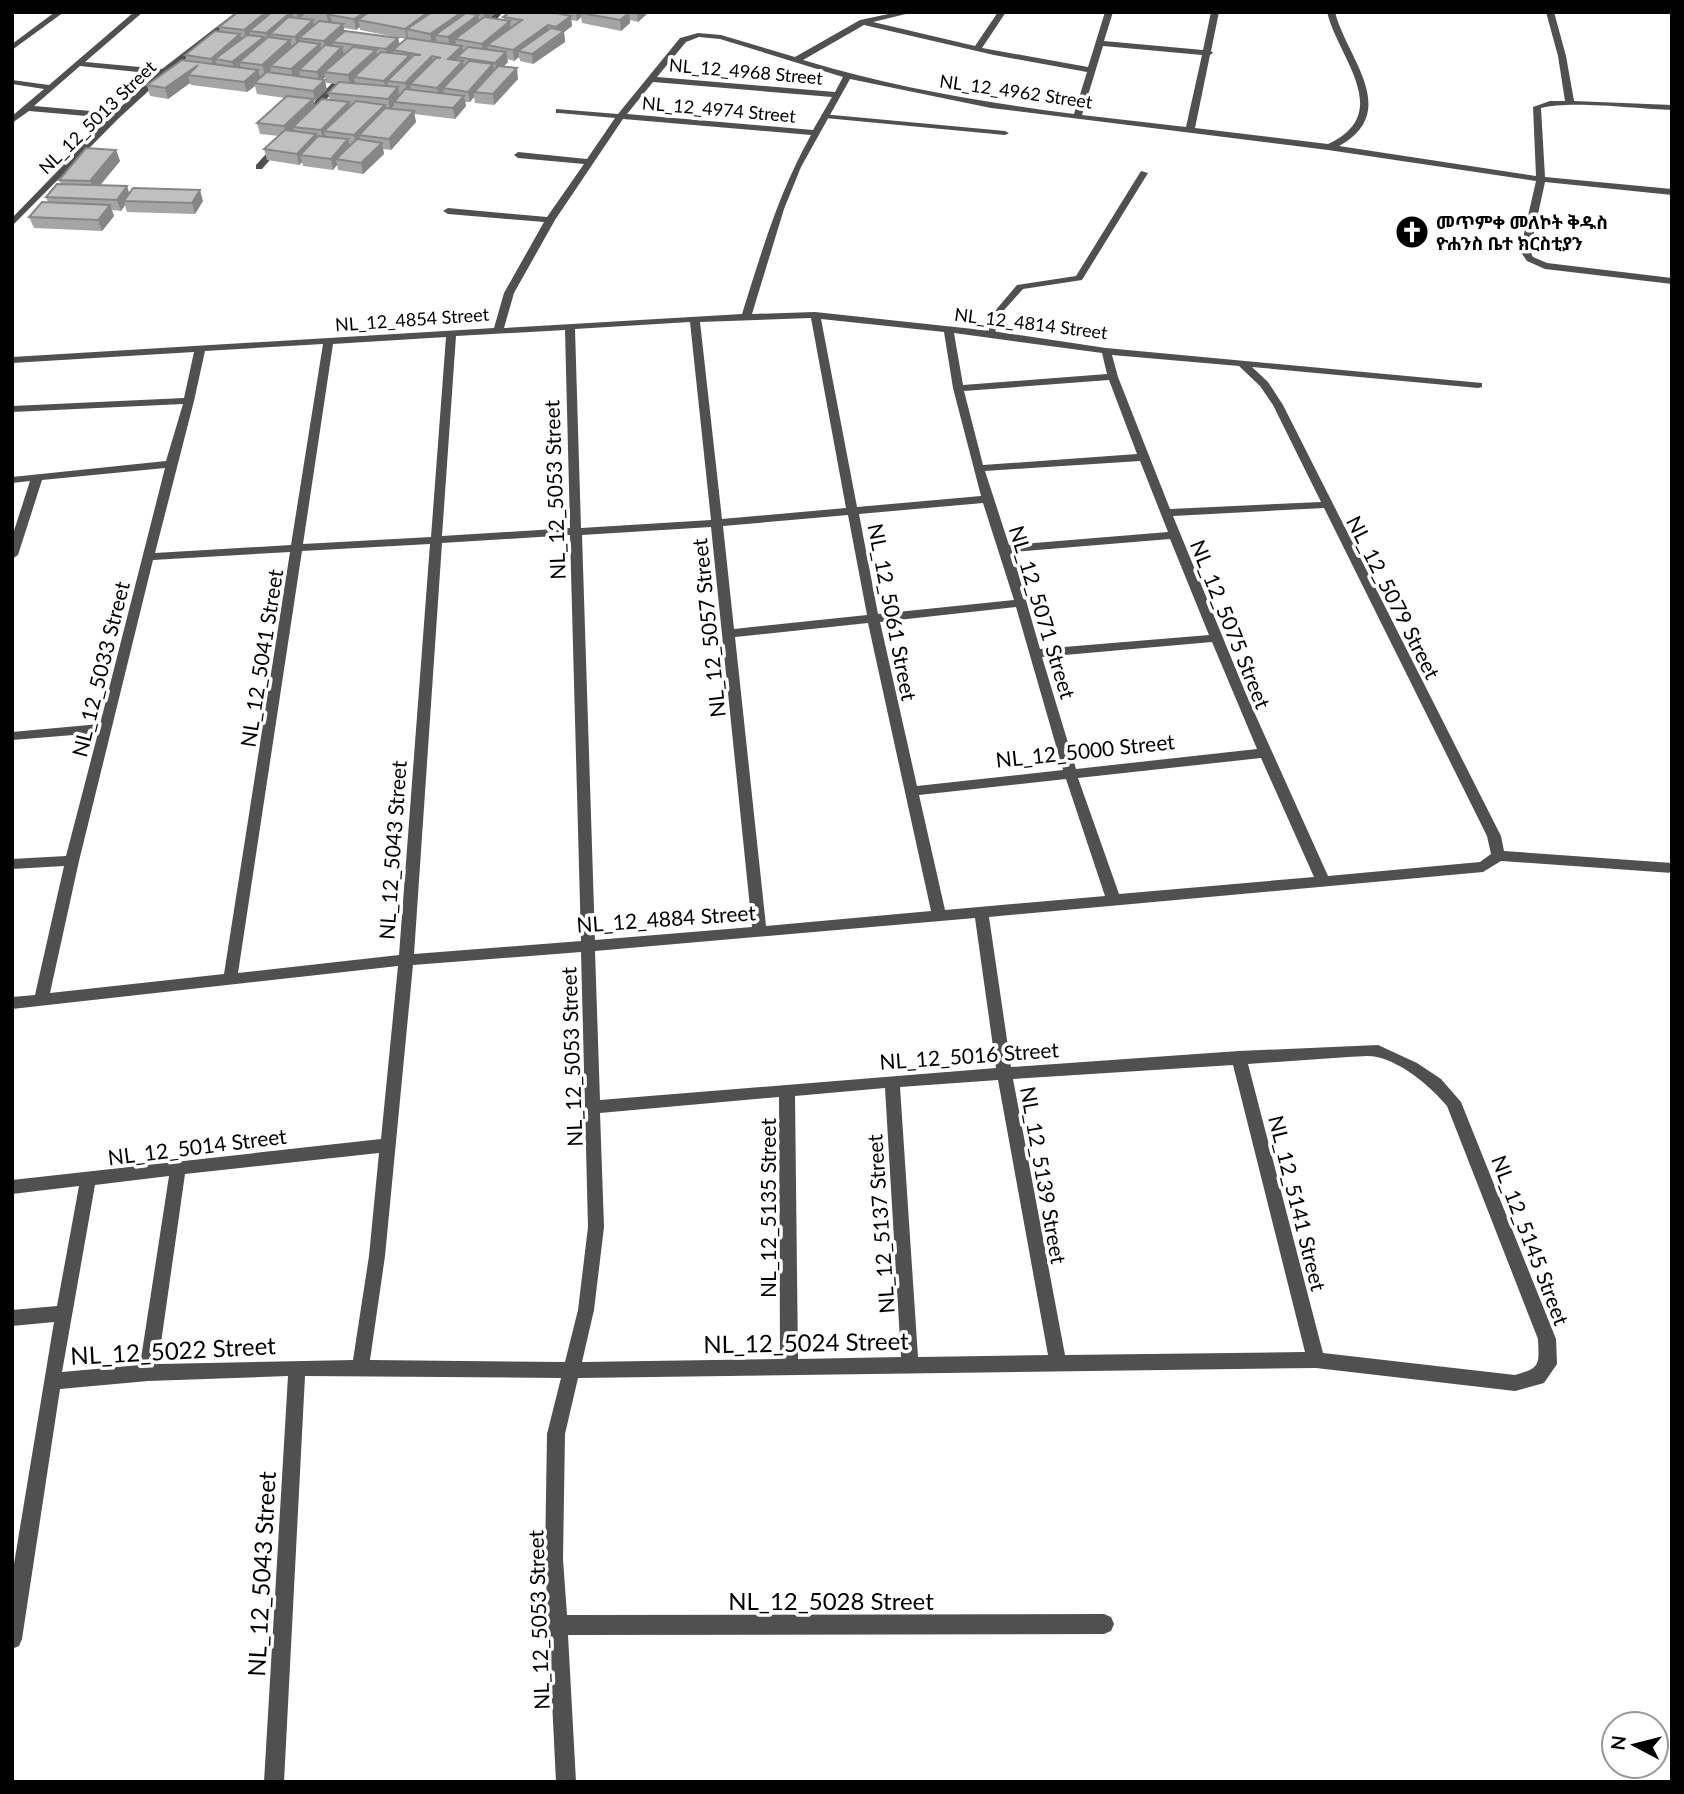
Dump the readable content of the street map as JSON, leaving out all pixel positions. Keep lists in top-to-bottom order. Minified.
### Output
{"streets":{"street":["NL_12_4968 Street","NL_12_4962 Street","NL_12_4974 Street","NL_12_5013 Street","NL_12_4854 Street","NL_12_4814 Street","NL_12_5053 Street","NL_12_5079 Street","NL_12_5061 Street","NL_12_5071 Street","NL_12_5075 Street","NL_12_5057 Street","NL_12_5041 Street","NL_12_5033 Street","NL_12_5000 Street","NL_12_5043 Street","NL_12_4884 Street","NL_12_5016 Street","NL_12_5014 Street","NL_12_5139 Street","NL_12_5141 Street","NL_12_5135 Street","NL_12_5137 Street","NL_12_5145 Street","NL_12_5024 Street","NL_12_5022 Street","NL_12_5028 Street"]},"crossings":[["NL_12_4968 Street","NL_12_4962 Street"],["NL_12_4854 Street","NL_12_4814 Street"],["NL_12_4854 Street","NL_12_5053 Street"],["NL_12_4854 Street","NL_12_5061 Street"],["NL_12_4854 Street","NL_12_5057 Street"],["NL_12_4854 Street","NL_12_5041 Street"],["NL_12_4854 Street","NL_12_5033 Street"],["NL_12_4854 Street","NL_12_5043 Street"],["NL_12_4814 Street","NL_12_5079 Street"],["NL_12_4814 Street","NL_12_5061 Street"],["NL_12_4814 Street","NL_12_5071 Street"],["NL_12_4814 Street","NL_12_5075 Street"],["NL_12_5053 Street","NL_12_4884 Street"],["NL_12_5053 Street","NL_12_5016 Street"],["NL_12_5053 Street","NL_12_5024 Street"],["NL_12_5053 Street","NL_12_5028 Street"],["NL_12_5079 Street","NL_12_4884 Street"],["NL_12_5061 Street","NL_12_5000 Street"],["NL_12_5061 Street","NL_12_4884 Street"],["NL_12_5071 Street","NL_12_5000 Street"],["NL_12_5071 Street","NL_12_4884 Street"],["NL_12_5075 Street","NL_12_5000 Street"],["NL_12_5075 Street","NL_12_4884 Street"],["NL_12_5057 Street","NL_12_4884 Street"],["NL_12_5041 Street","NL_12_4884 Street"],["NL_12_5033 Street","NL_12_4884 Street"],["NL_12_5043 Street","NL_12_4884 Street"],["NL_12_5043 Street","NL_12_5014 Street"],["NL_12_5043 Street","NL_12_5024 Street"],["NL_12_5043 Street","NL_12_5022 Street"],["NL_12_4884 Street","NL_12_5139 Street"],["NL_12_5016 Street","NL_12_5139 Street"],["NL_12_5016 Street","NL_12_5141 Street"],["NL_12_5016 Street","NL_12_5135 Street"],["NL_12_5016 Street","NL_12_5137 Street"],["NL_12_5016 Street","NL_12_5145 Street"],["NL_12_5139 Street","NL_12_5024 Street"],["NL_12_5141 Street","NL_12_5145 Street"],["NL_12_5141 Street","NL_12_5024 Street"],["NL_12_5135 Street","NL_12_5024 Street"],["NL_12_5137 Street","NL_12_5024 Street"],["NL_12_5145 Street","NL_12_5024 Street"],["NL_12_5024 Street","NL_12_5022 Street"]],"places":{"church":["መጥምቀ መለኮት ቅዱስ ዮሐንስ ቤተ ክርስቲያን"]},"north":"left"}
